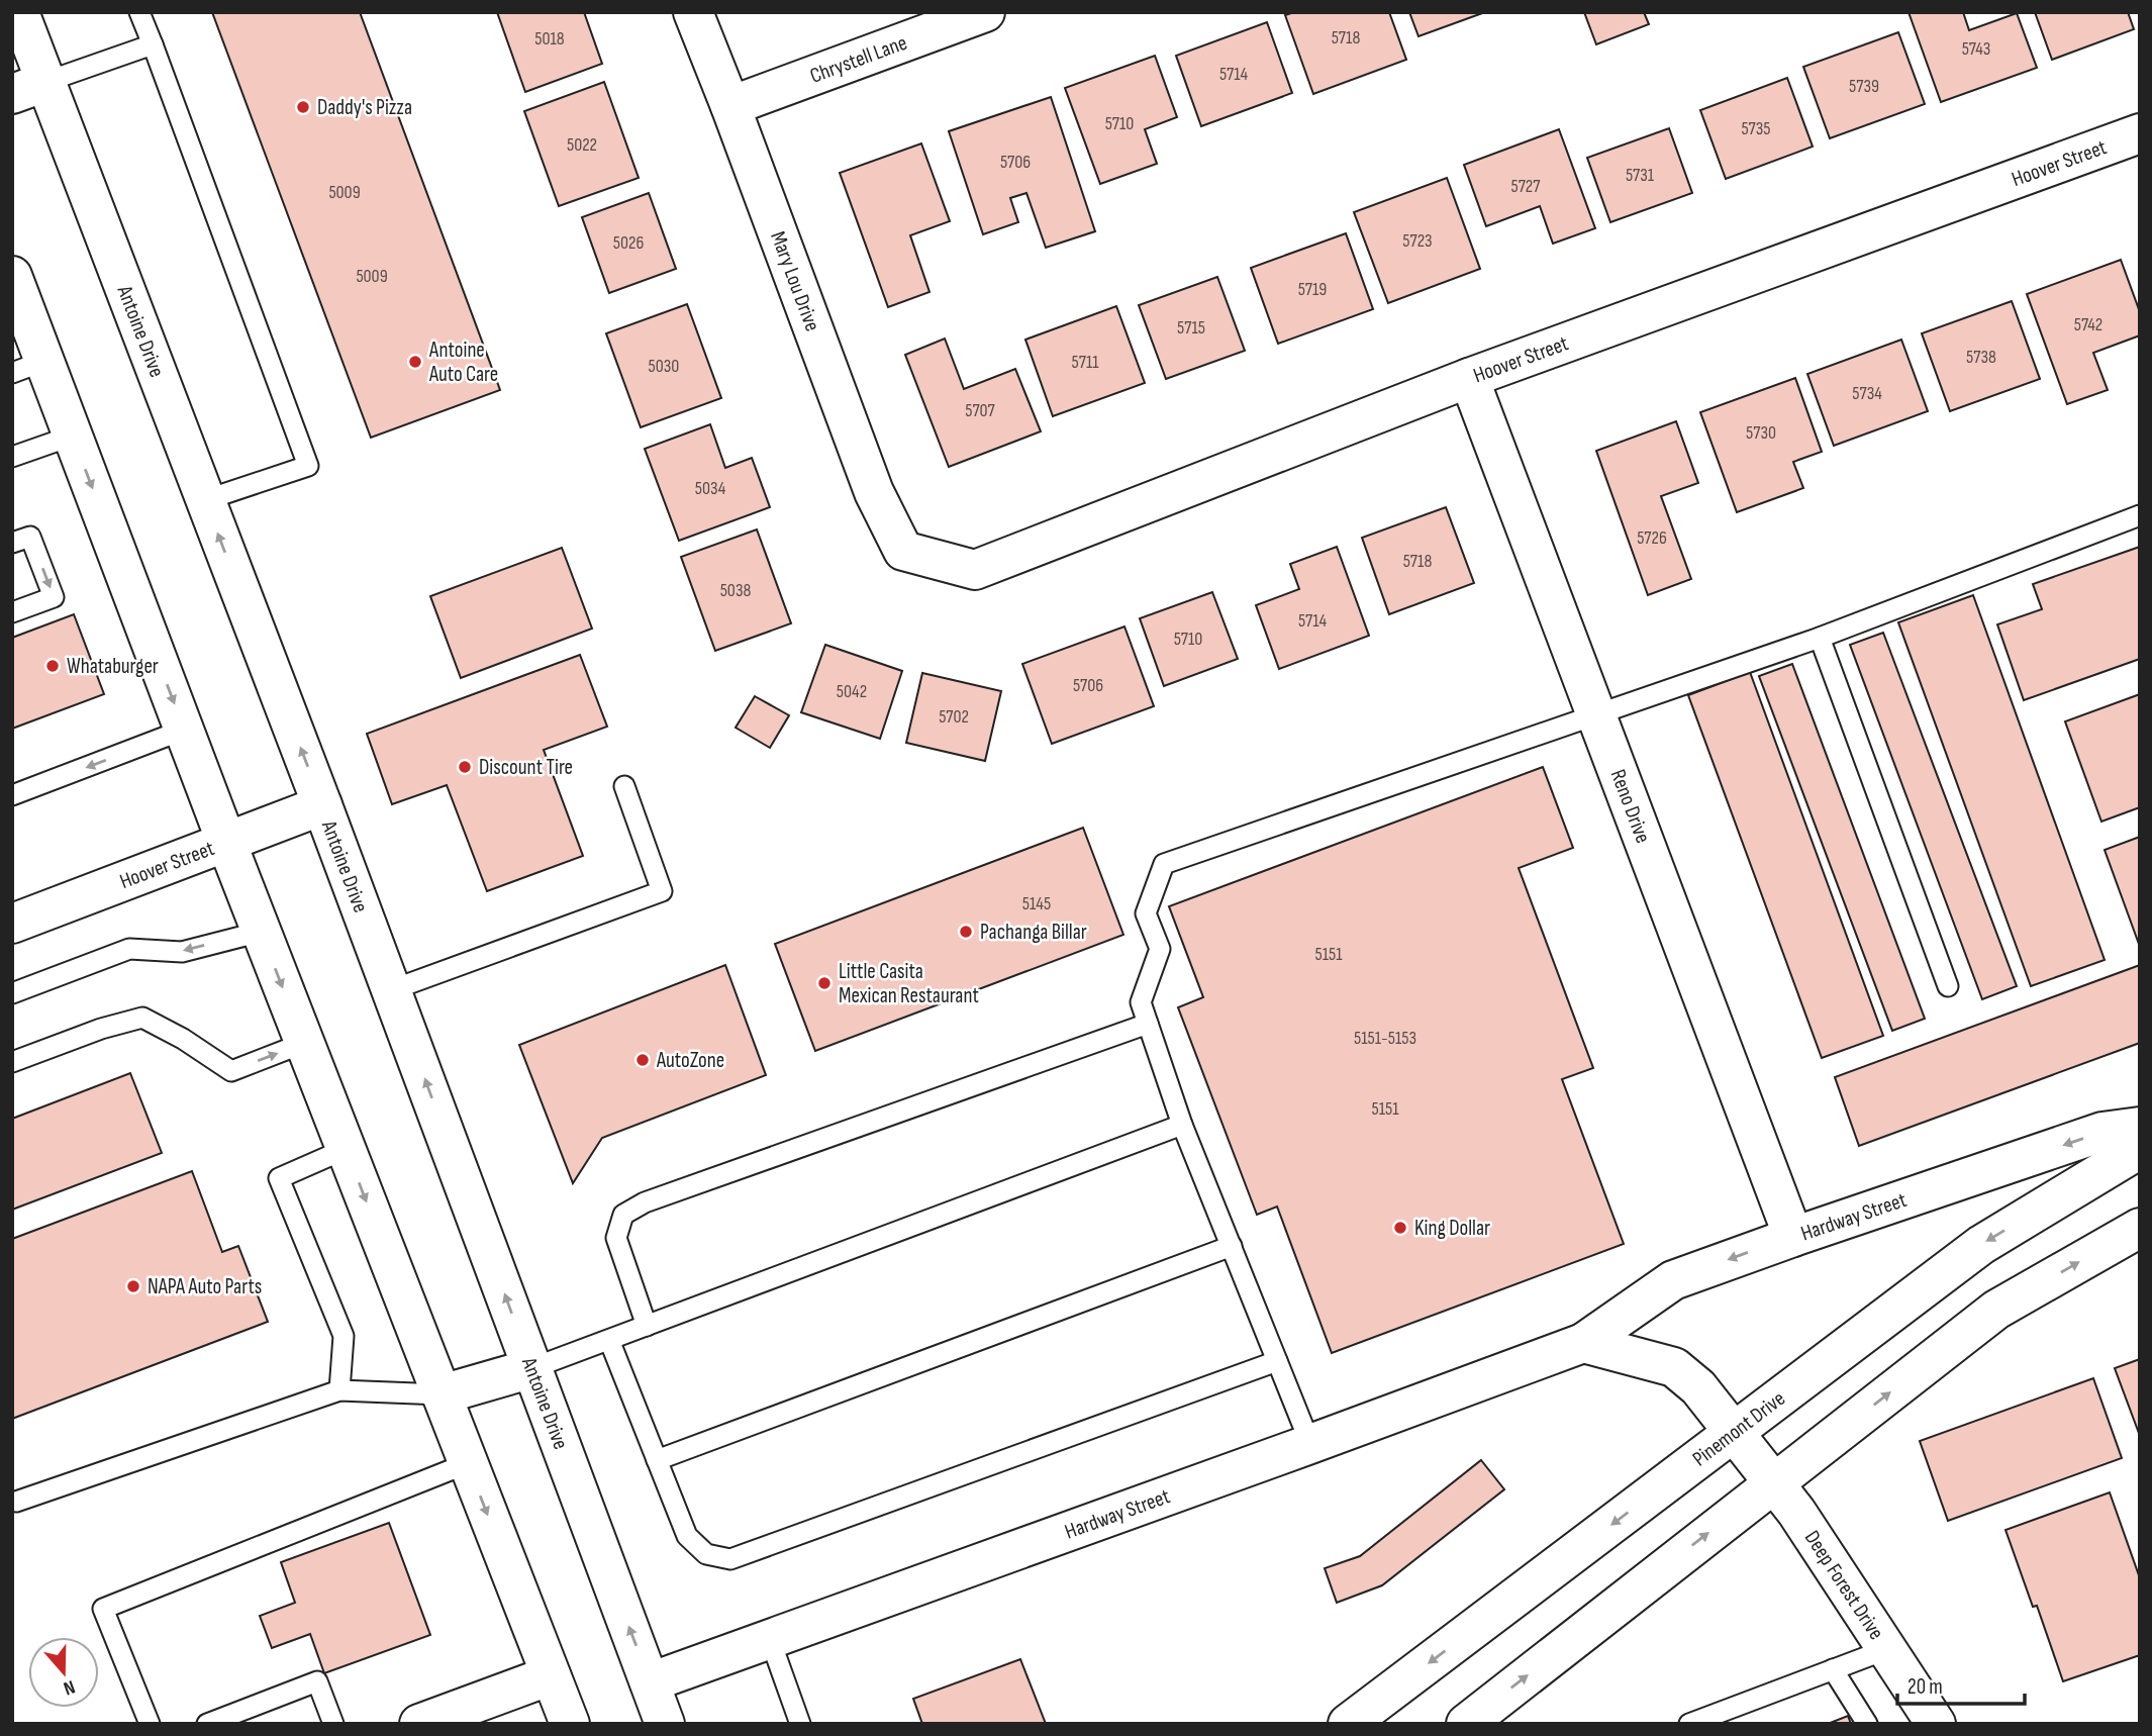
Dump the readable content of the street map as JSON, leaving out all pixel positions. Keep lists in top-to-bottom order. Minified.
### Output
{"streets":{"street":["Chrystell Lane","Hoover Street","Mary Lou Drive","Antoine Drive","Reno Drive","Hardway Street","Pinemont Drive","Deep Forest Drive"]},"crossings":[["Chrystell Lane","Mary Lou Drive"],["Hoover Street","Mary Lou Drive"],["Hoover Street","Antoine Drive"],["Hoover Street","Reno Drive"],["Antoine Drive","Hardway Street"],["Reno Drive","Hardway Street"]],"places":["Daddy's Pizza","Antoine Auto Care","Whataburger","Discount Tire","Pachanga Billar","Little Casita Mexican Restaurant","AutoZone","King Dollar","NAPA Auto Parts"],"house_numbers":["5718","5018","5743","5714","5739","5710","5735","5022","5706","5731","5727","5009","5723","5026","5009","5719","5742","5715","5738","5711","5030","5734","5707","5730","5034","5726","5718","5038","5714","5710","5706","5042","5702","5145","5151","5151-5153","5151"],"scale_bar":"20 m","north":"bottom"}
